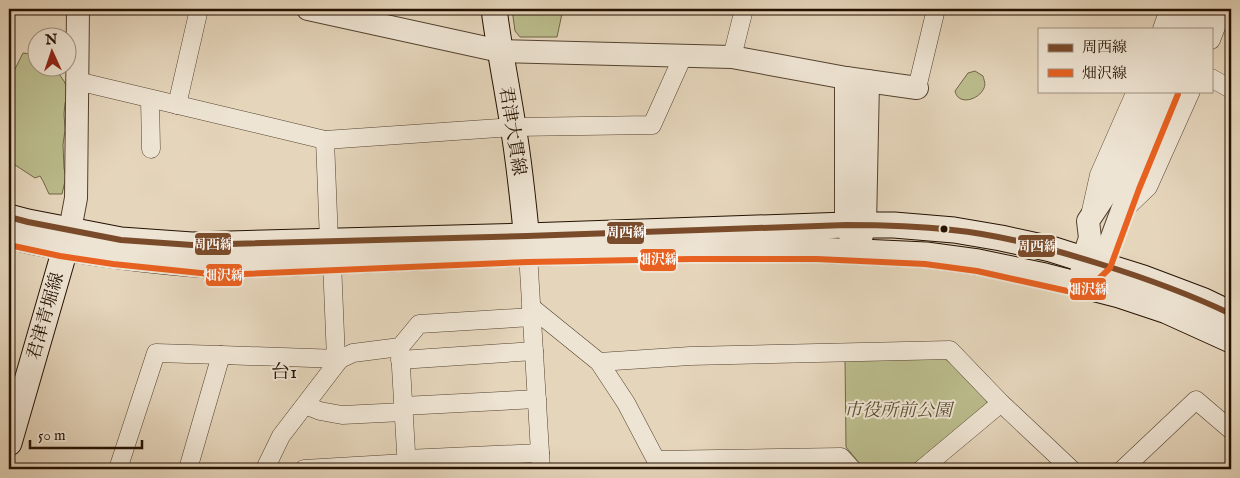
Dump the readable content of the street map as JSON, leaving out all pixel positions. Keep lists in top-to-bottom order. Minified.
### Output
{"streets":{"main road":["君津大貫線","君津青堀線"]},"districts":["台1"],"parks":["市役所前公園"],"lines":["transit line 畑沢線","transit line 周西線"],"legend":["周西線","畑沢線"],"scale_bar":"50 m","north":"top"}
